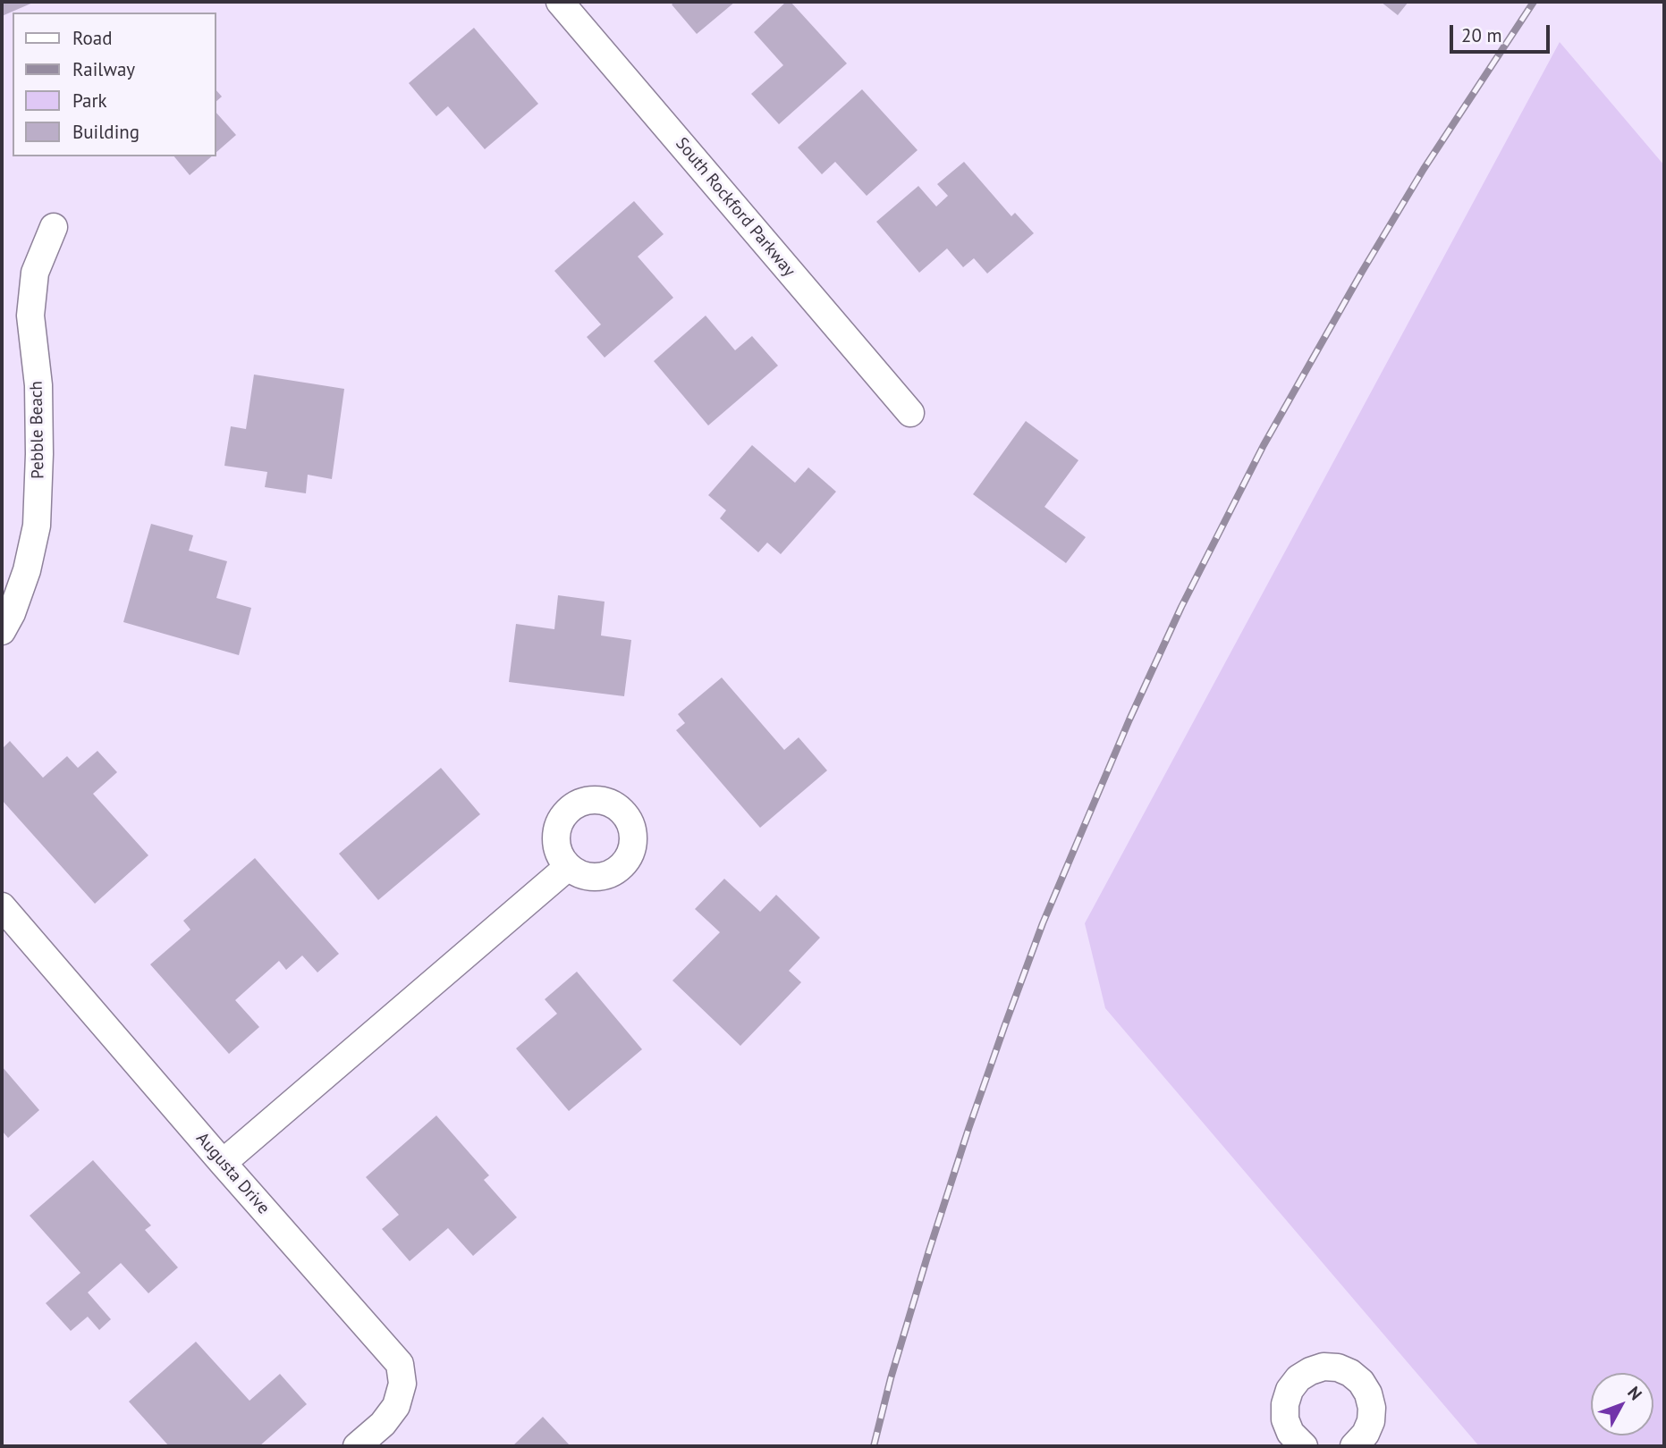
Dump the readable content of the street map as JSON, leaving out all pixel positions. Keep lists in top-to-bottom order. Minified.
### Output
{"streets":{"street":["South Rockford Parkway","Pebble Beach","Augusta Drive"]},"legend":["Road","Railway","Park","Building"],"scale_bar":"20 m","north":"top right"}
